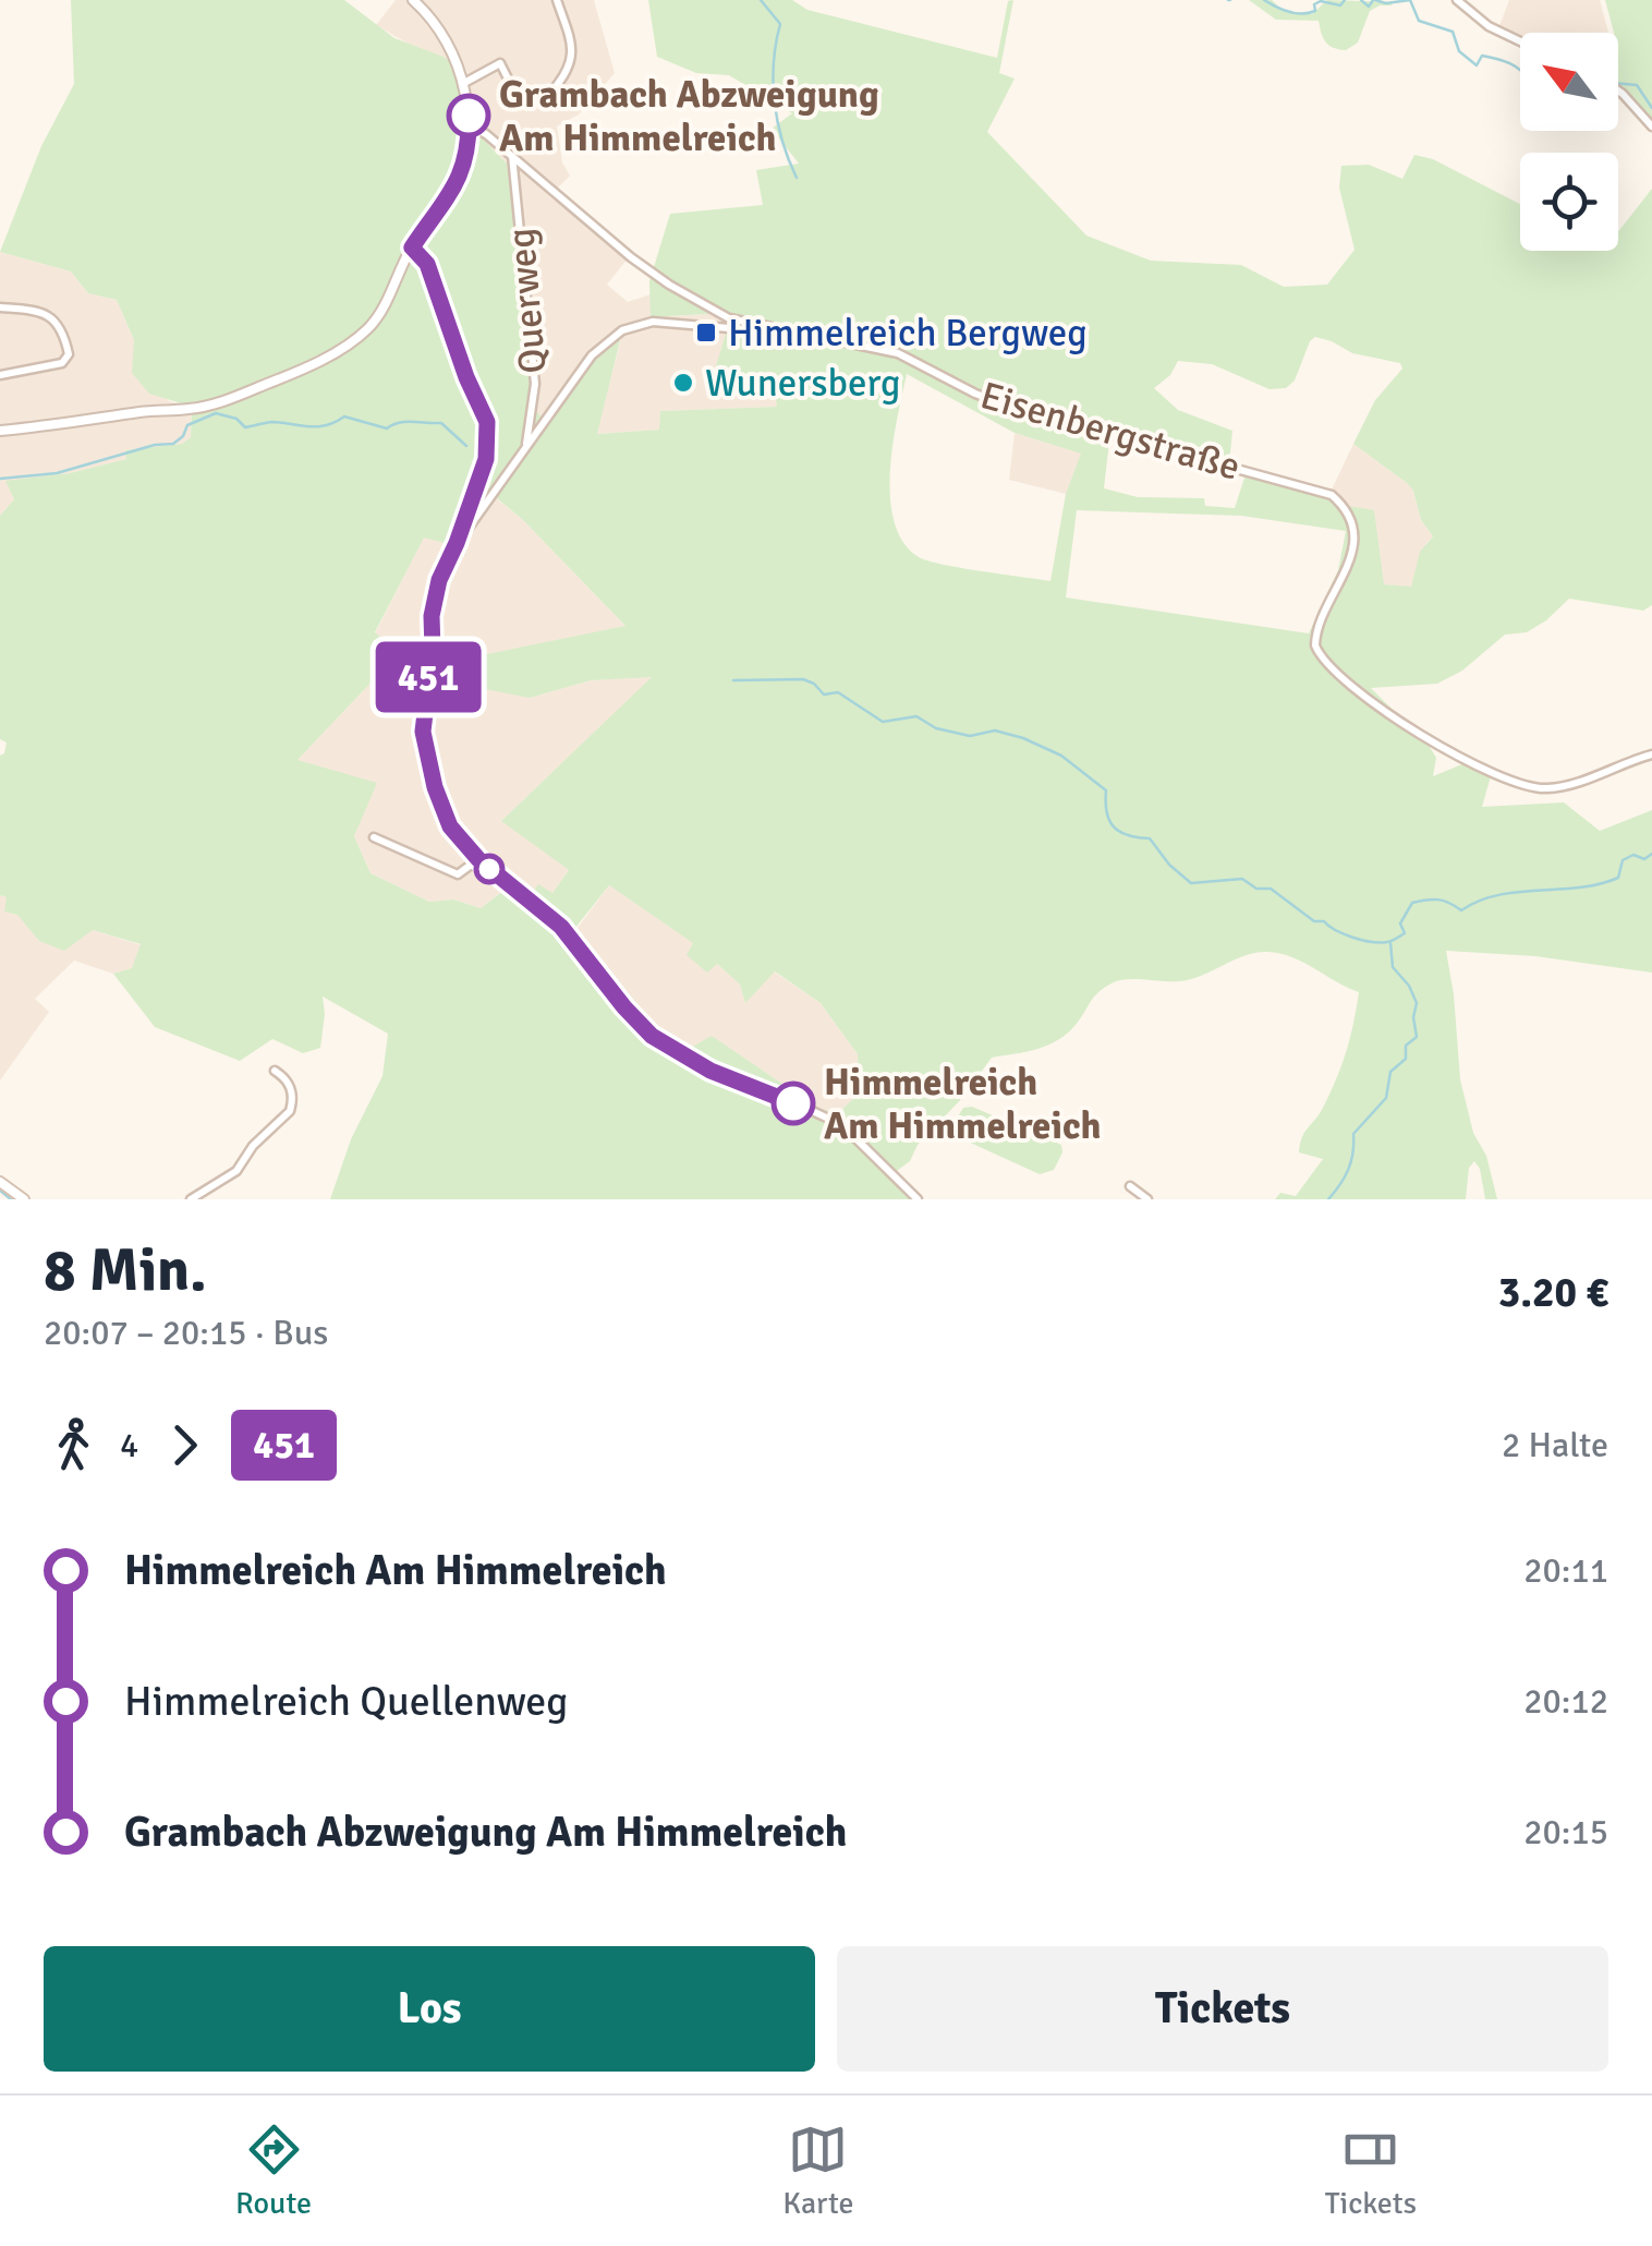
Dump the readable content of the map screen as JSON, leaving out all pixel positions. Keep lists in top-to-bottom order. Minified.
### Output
{"streets":{"street":["Querweg","Eisenbergstraße"]},"crossings":[["Querweg","Eisenbergstraße"]],"places":{"other":["Grambach Abzweigung Am Himmelreich","Wunersberg","Himmelreich Am Himmelreich"],"transit":["Himmelreich Bergweg"]},"lines":["bus line 451"],"north":"top left","page":{"on_map":"451","heading":["8 Min.","20:07 – 20:15 · Bus","3.20 €"],"legs":["4","451","2 Halte"],"list":[{"name":"Himmelreich Am Himmelreich","value":"20:11"},{"name":"Himmelreich Quellenweg","value":"20:12"},{"name":"Grambach Abzweigung Am Himmelreich","value":"20:15"}],"buttons":["Los","Tickets"],"tabs":["Route","Karte","Tickets"]}}
